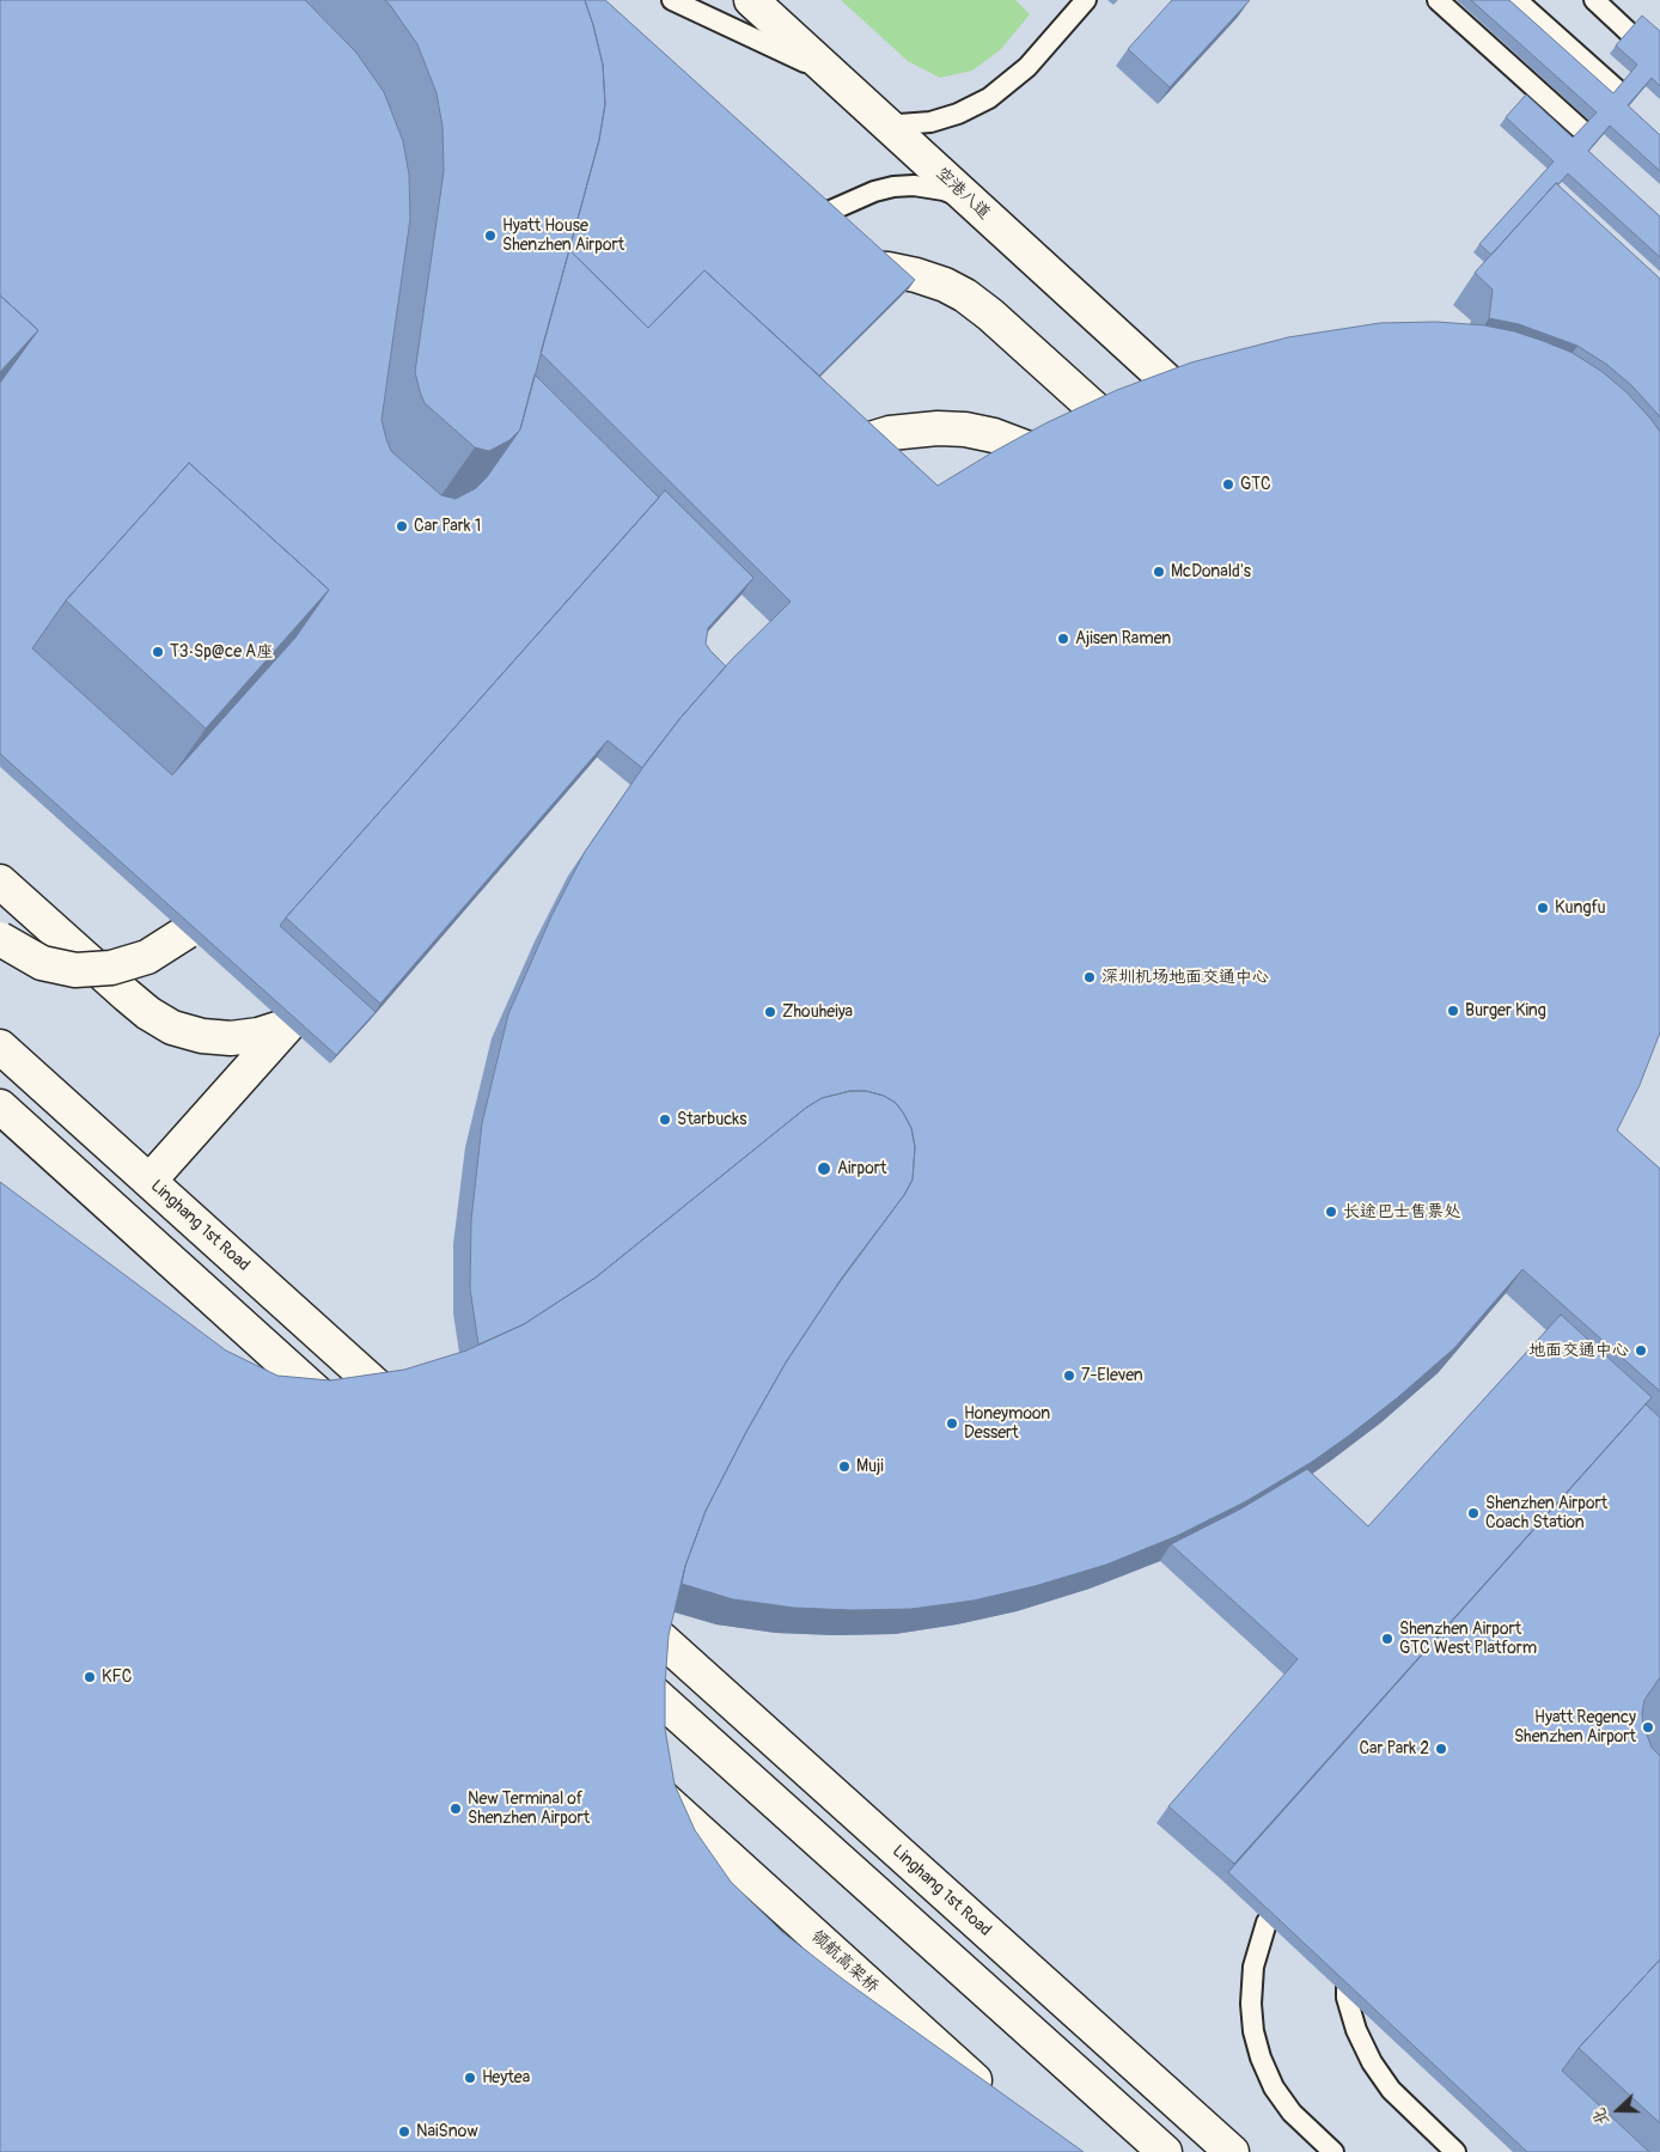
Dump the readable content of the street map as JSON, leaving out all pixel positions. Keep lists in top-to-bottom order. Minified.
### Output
{"streets":{"street":["空港八道","Linghang 1st Road","领航高架桥"]},"places":["Hyatt House Shenzhen Airport","GTC","Car Park 1","McDonald's","Ajisen Ramen","T3·Sp@ce A座","Kungfu","深圳机场地面交通中心","Burger King","Zhouheiya","Starbucks","Airport","长途巴士售票处","地面交通中心","7-Eleven","Honeymoon Dessert","Muji","Shenzhen Airport Coach Station","Shenzhen Airport GTC West Platform","KFC","Hyatt Regency Shenzhen Airport","Car Park 2","New Terminal of Shenzhen Airport","Heytea","NaiSnow"],"north":"left"}
